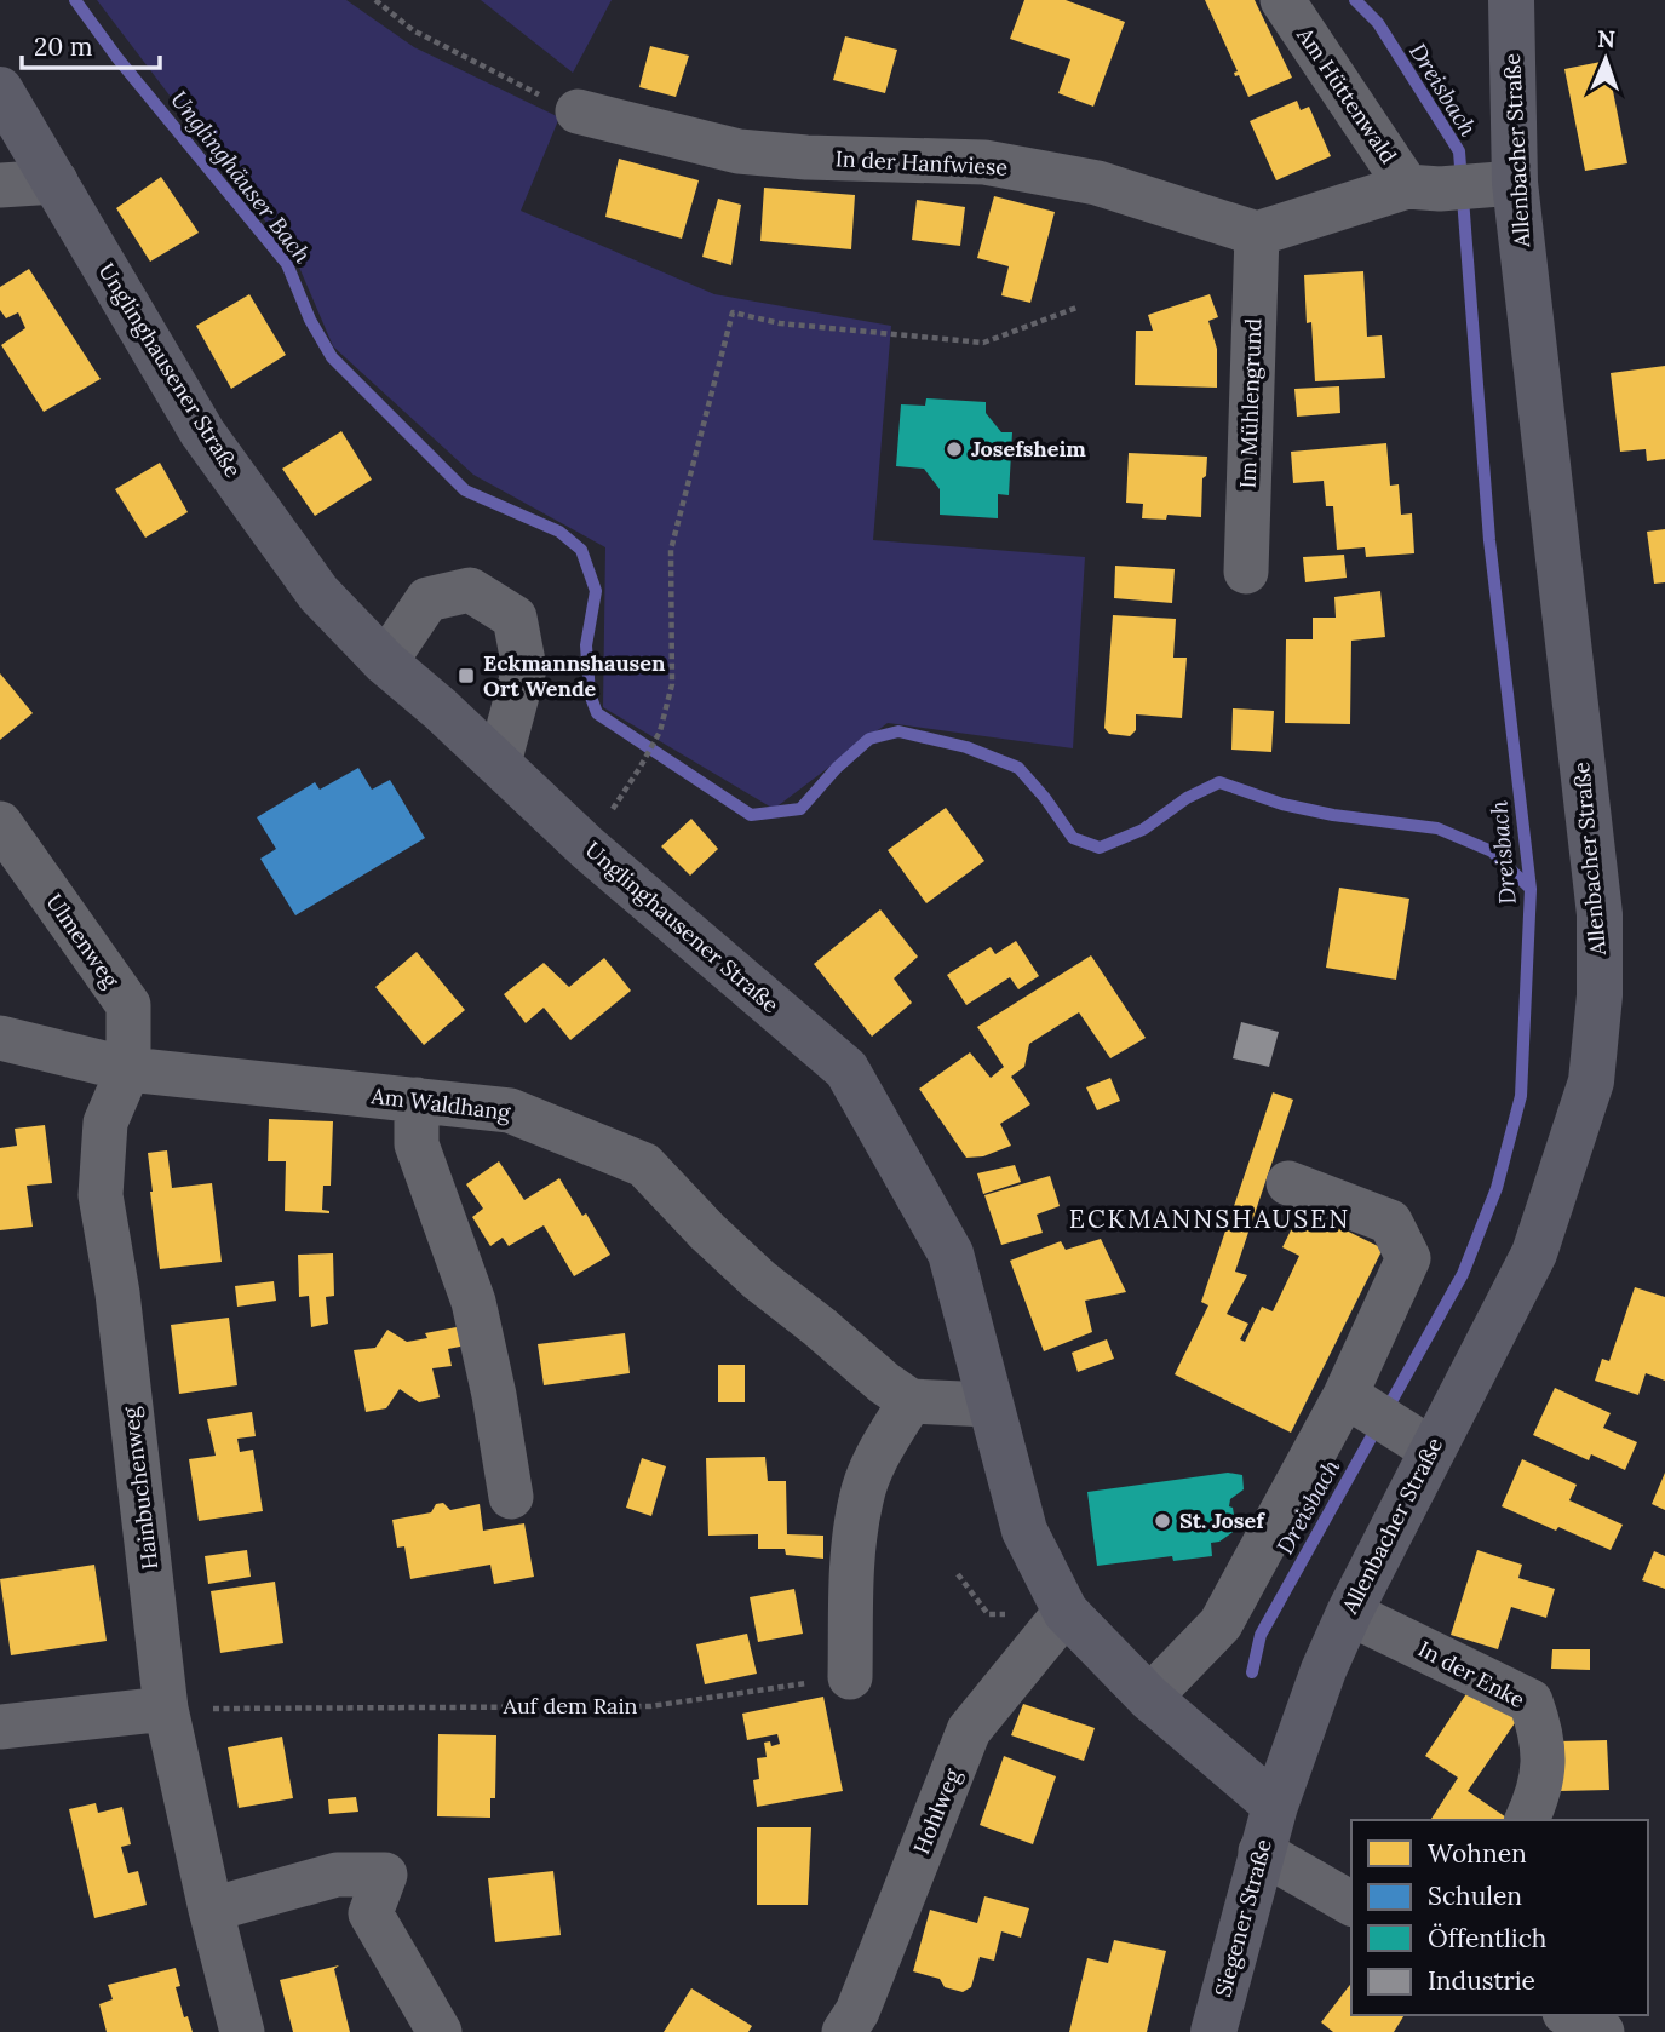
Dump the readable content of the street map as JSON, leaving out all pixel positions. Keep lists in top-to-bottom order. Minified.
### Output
{"streets":{"main road":["Allenbacher Straße","Unglinghausener Straße","Siegener Straße"],"street":["Am Hüttenwald","In der Hanfwiese","Im Mühlengrund","Ulmenweg","Am Waldhang","Hainbuchenweg","In der Enke","Hohlweg"],"path":["Auf dem Rain"]},"crossings":[["Allenbacher Straße","Unglinghausener Straße"],["Allenbacher Straße","In der Enke"],["Allenbacher Straße","Siegener Straße"],["In der Hanfwiese","Im Mühlengrund"],["Unglinghausener Straße","Hohlweg"],["Unglinghausener Straße","Siegener Straße"],["Ulmenweg","Am Waldhang"],["Ulmenweg","Hainbuchenweg"],["Am Waldhang","Hainbuchenweg"],["Hainbuchenweg","Auf dem Rain"]],"districts":["ECKMANNSHAUSEN"],"water":["Dreisbach","Unglinghäuser Bach"],"places":{"other":["Josefsheim","St. Josef"],"transit":["Eckmannshausen Ort Wende"]},"legend":["Wohnen","Schulen","Öffentlich","Industrie"],"scale_bar":"20 m","north":"top"}
